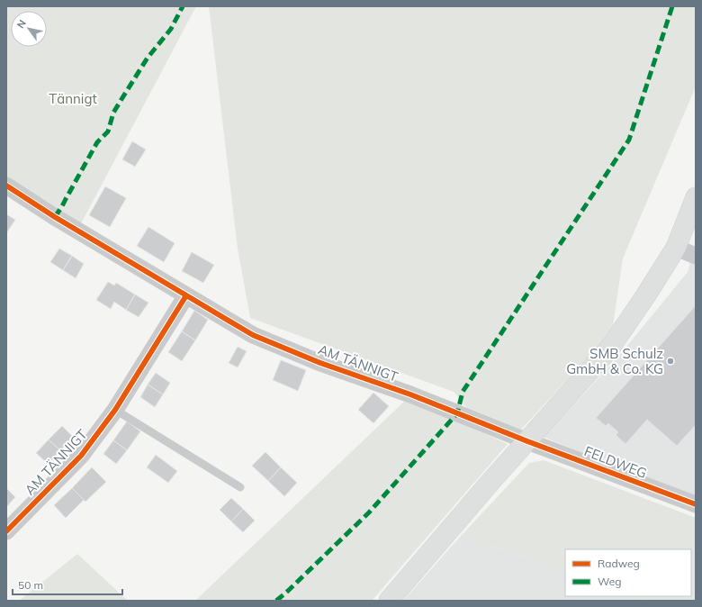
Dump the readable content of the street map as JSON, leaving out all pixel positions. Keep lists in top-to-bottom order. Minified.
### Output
{"streets":{"street":["AM TÄNNIGT","FELDWEG"]},"crossings":[["AM TÄNNIGT","FELDWEG"]],"parks":["Tännigt"],"places":["SMB Schulz GmbH & Co. KG"],"legend":["Radweg","Weg"],"scale_bar":"50 m","north":"top left"}
